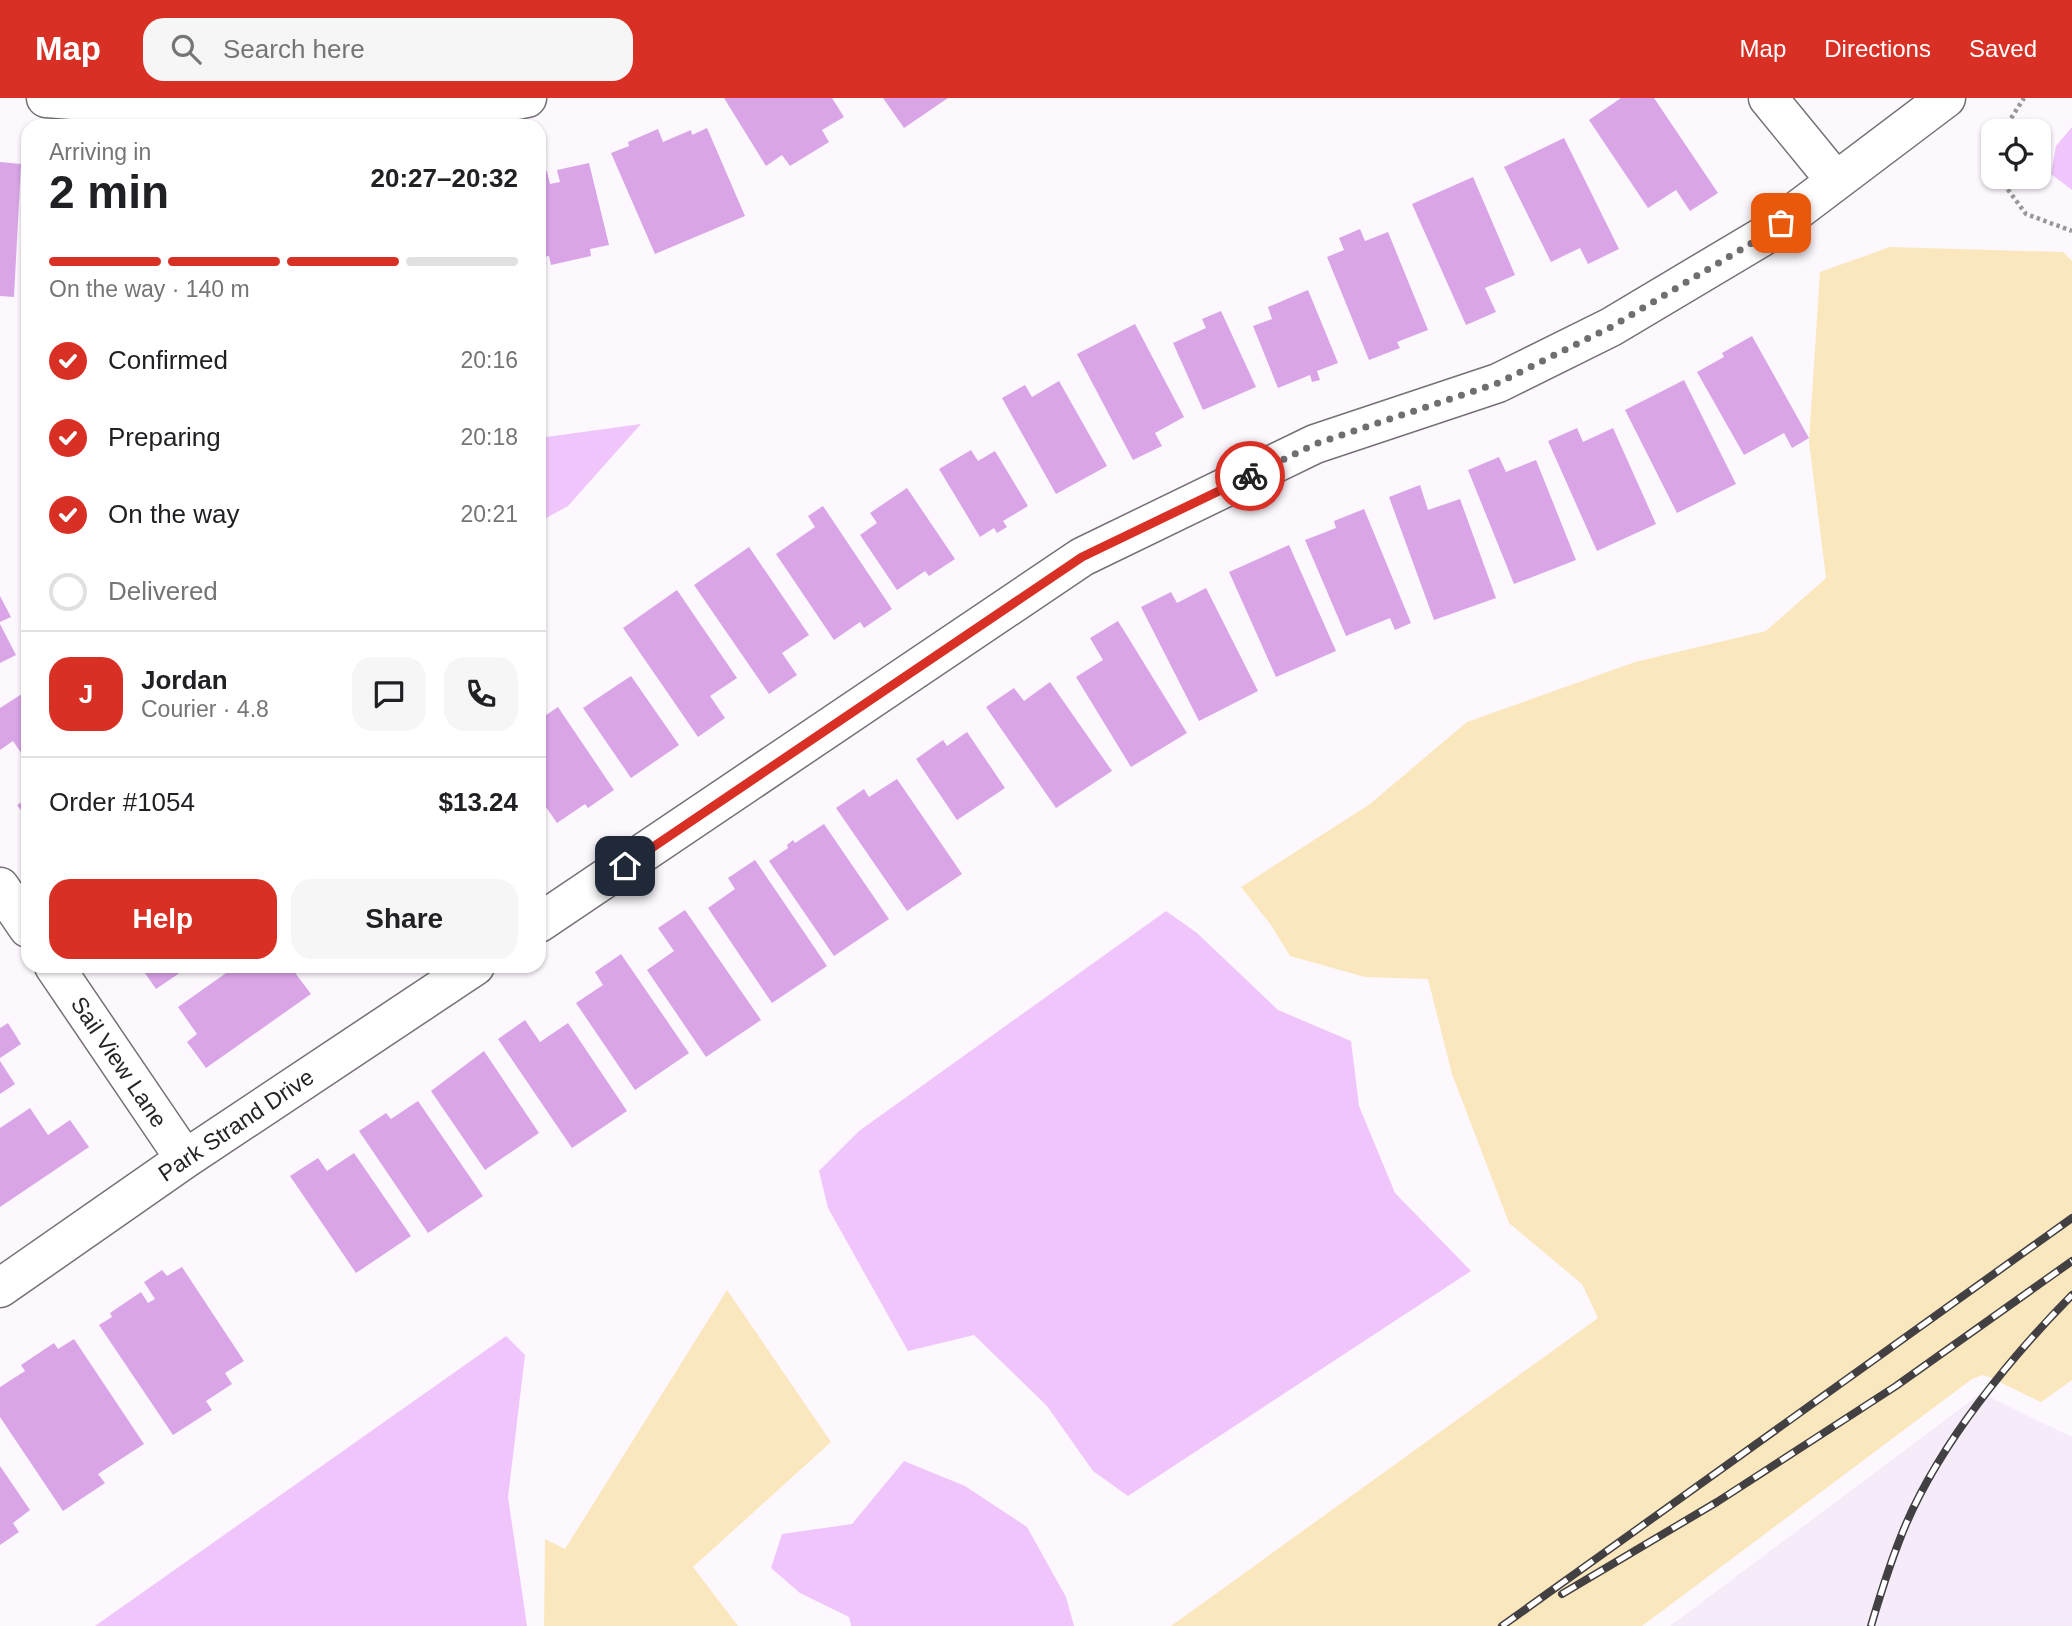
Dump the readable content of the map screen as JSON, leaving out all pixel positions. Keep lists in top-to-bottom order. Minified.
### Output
{"streets":{"street":["Sail View Lane","Park Strand Drive"]},"crossings":[["Sail View Lane","Park Strand Drive"]],"page":{"header":"Map","search":"Search here","nav":["Map","Directions","Saved"],"heading":["2 min","Arriving in","20:27–20:32"],"panel":["Jordan","Courier · 4.8","Order #1054","$13.24"],"bar":"On the way · 140 m","list":[["Confirmed","20:16"],["Preparing","20:18"],["On the way","20:21"],"Delivered"],"round":"J","buttons":["Help","Share"]}}
